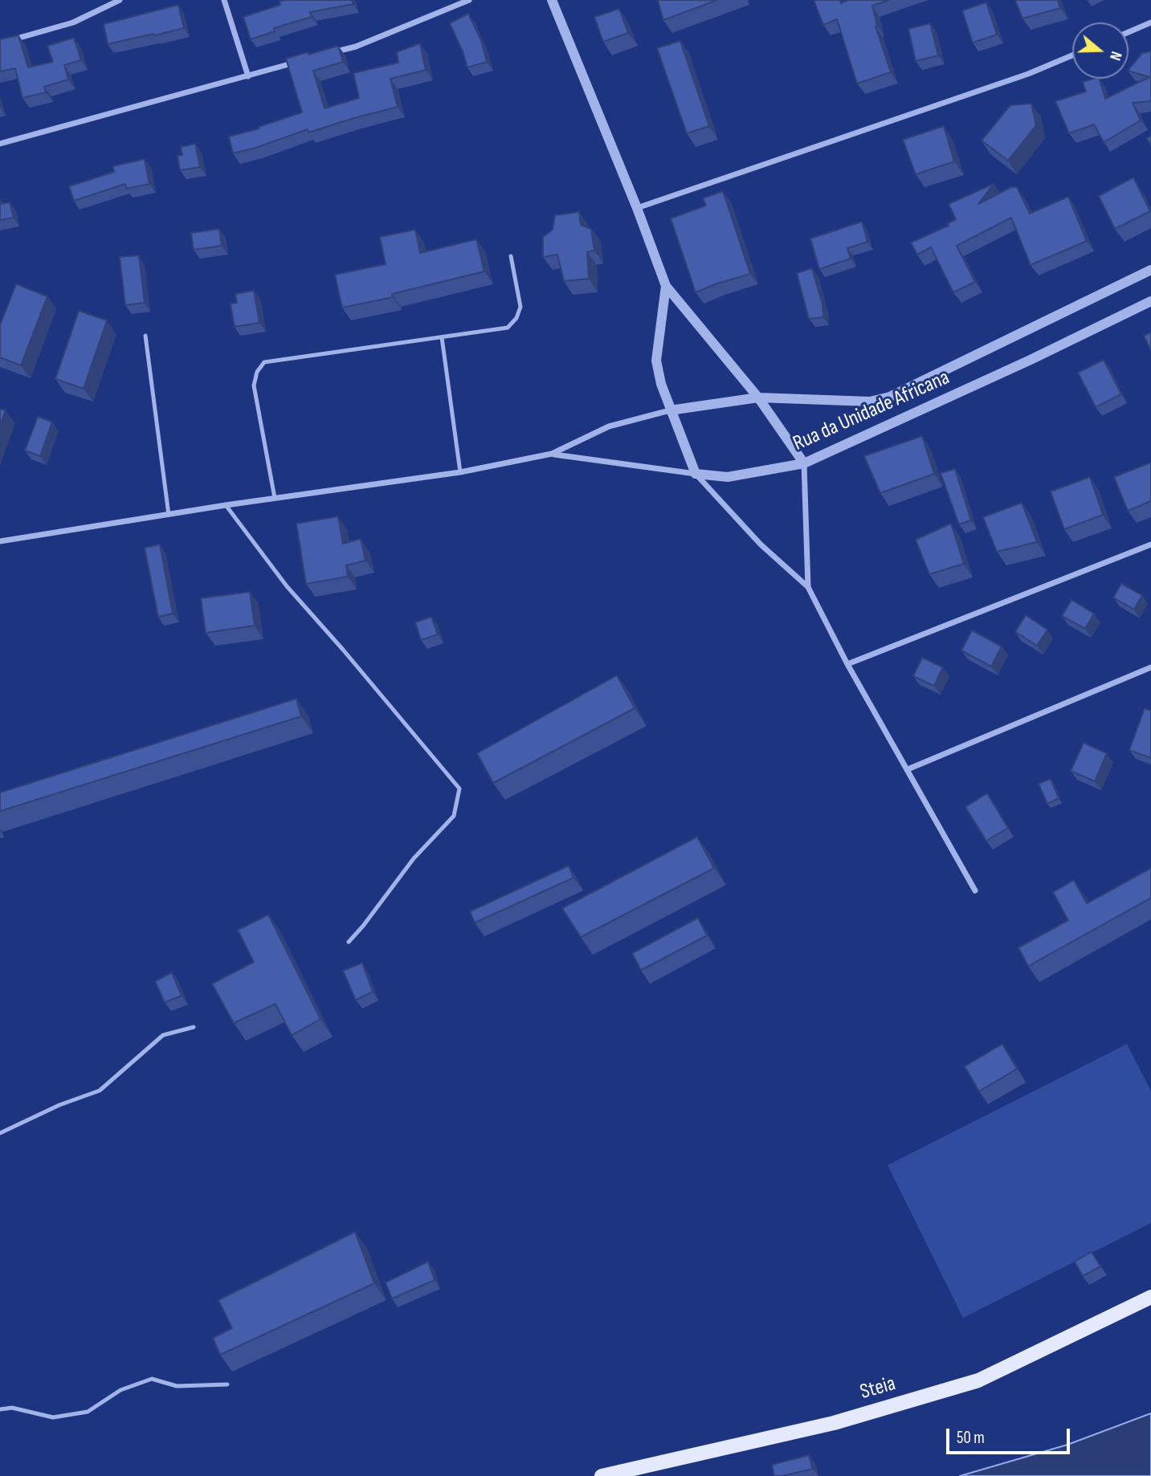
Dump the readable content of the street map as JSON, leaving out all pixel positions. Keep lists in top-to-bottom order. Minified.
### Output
{"streets":{"main road":["Steia"],"street":["Rua da Unidade Africana"]},"scale_bar":"50 m","north":"right"}
